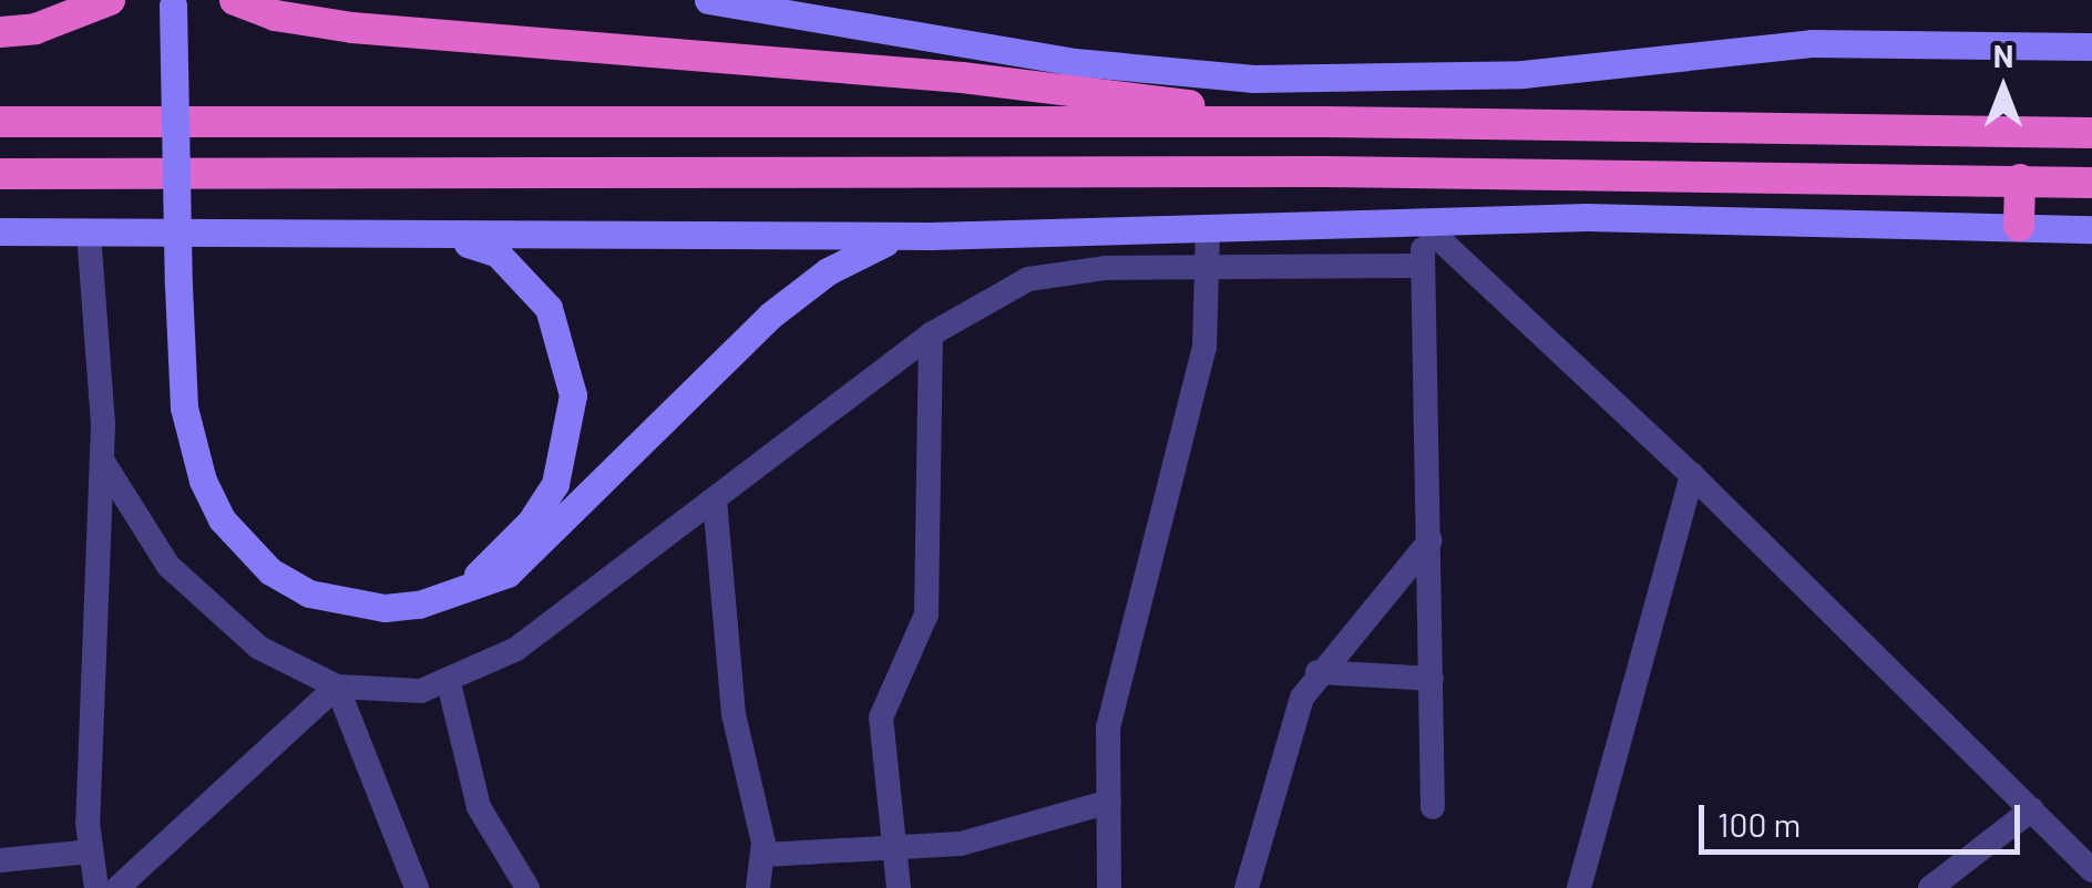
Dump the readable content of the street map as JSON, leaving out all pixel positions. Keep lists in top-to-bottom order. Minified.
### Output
{"scale_bar":"100 m","north":"top"}
